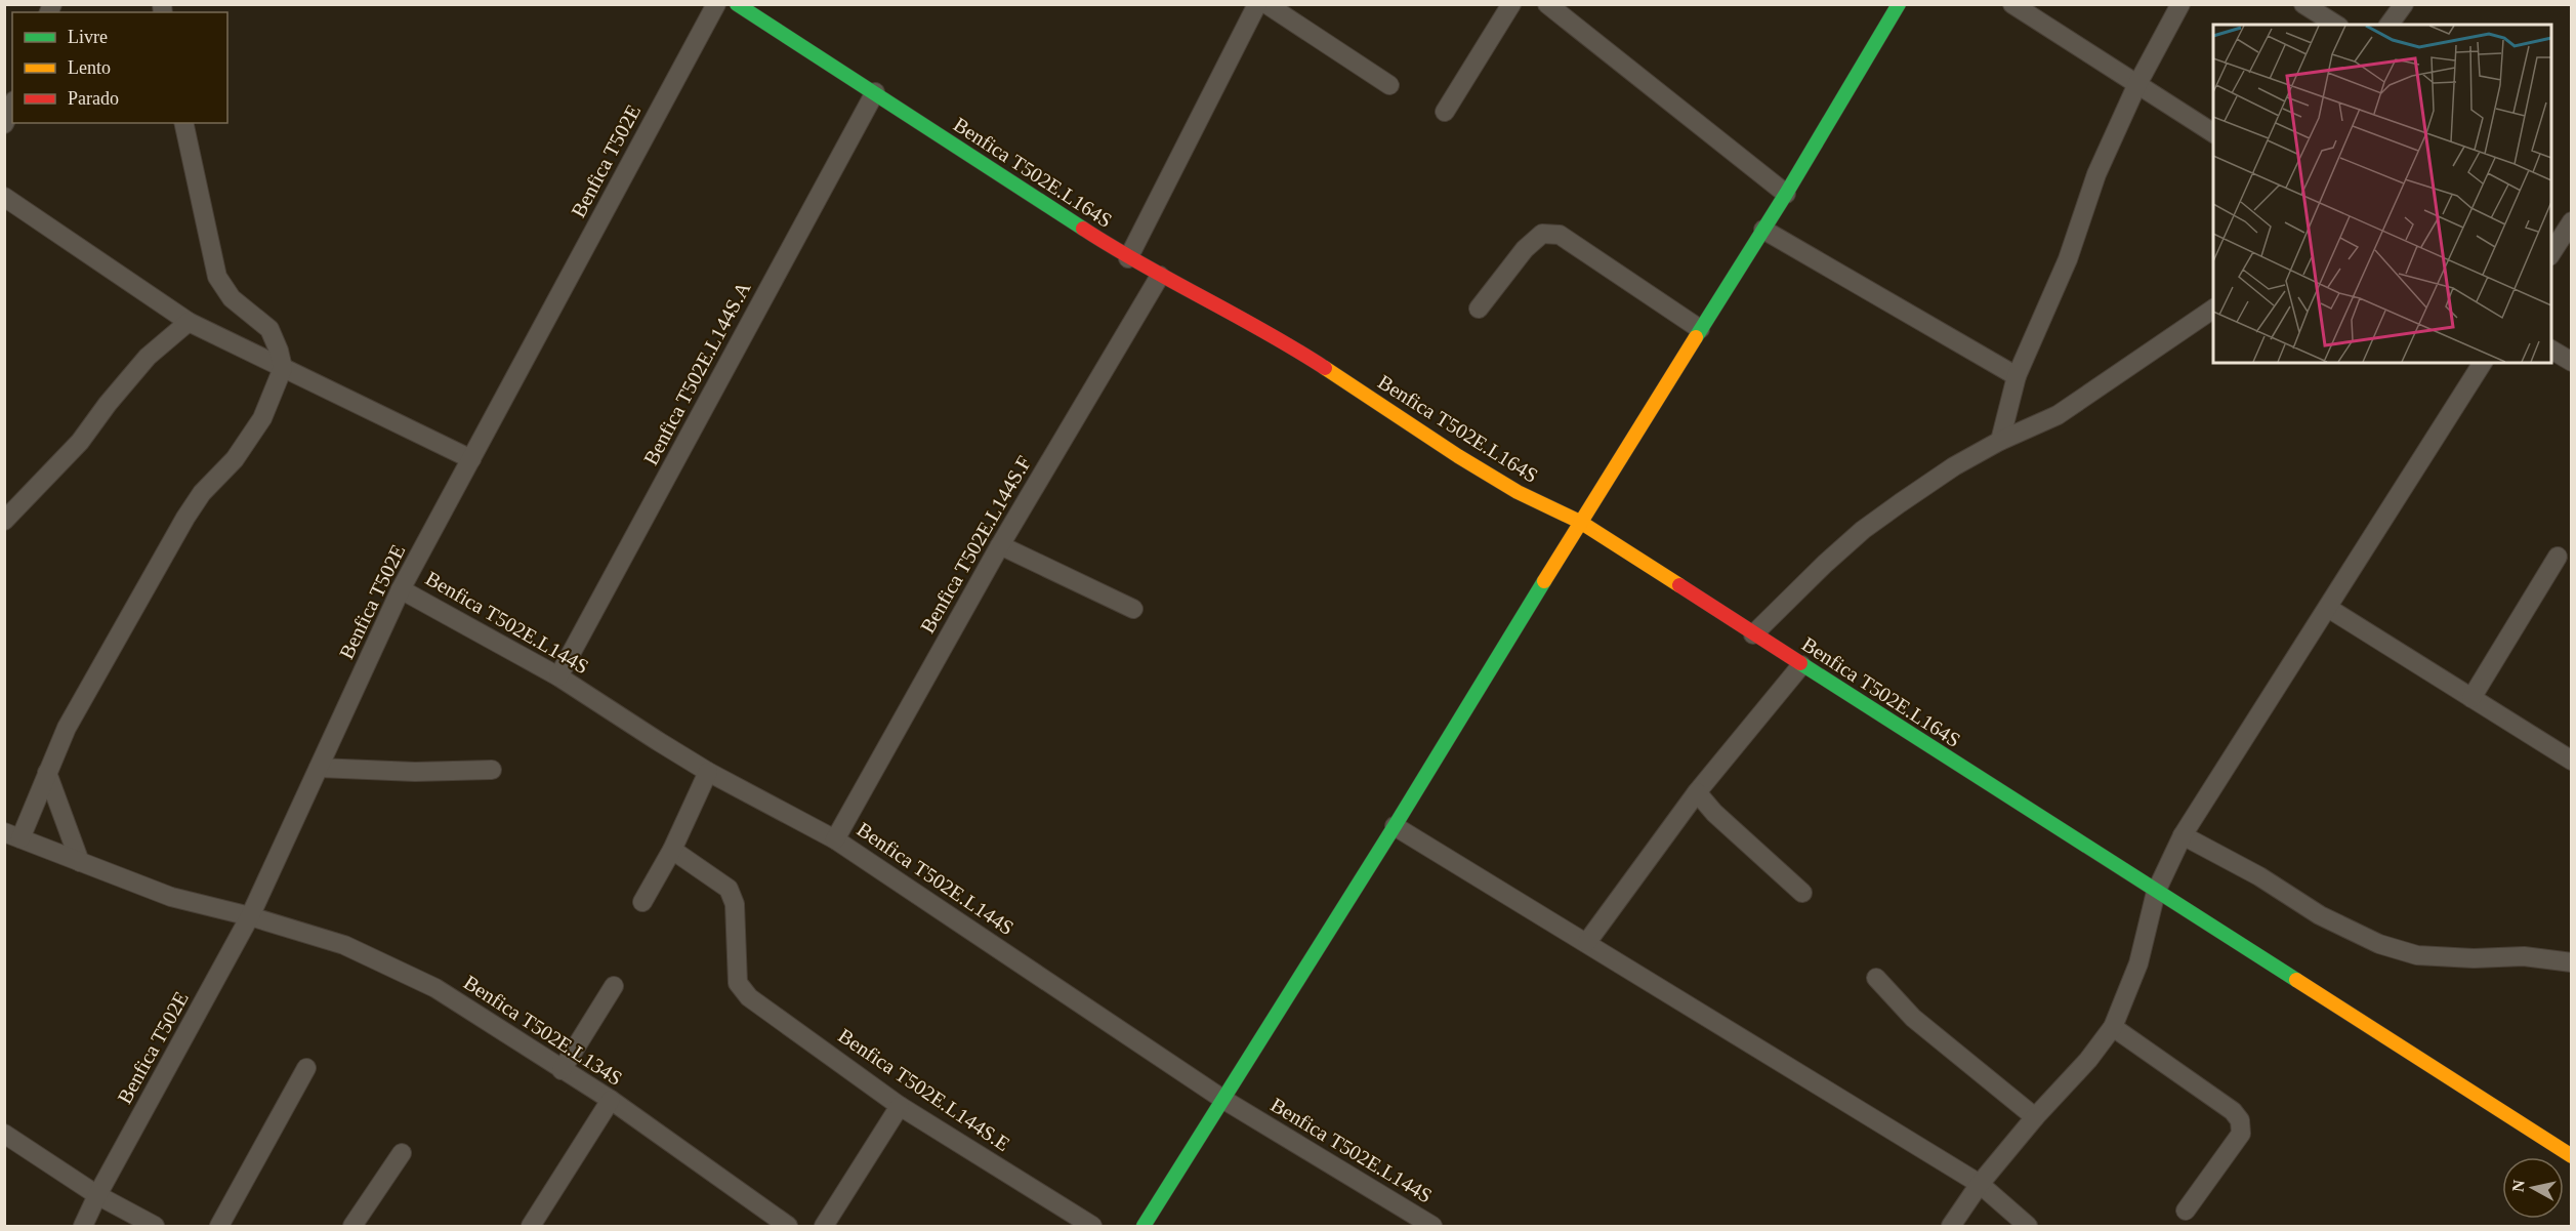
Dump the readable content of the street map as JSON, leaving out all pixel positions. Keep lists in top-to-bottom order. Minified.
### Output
{"streets":{"street":["Benfica T502E","Benfica T502E.L164S","Benfica T502E.L144S.A","Benfica T502E.L144S.F","Benfica T502E.L144S","Benfica T502E.L134S","Benfica T502E.L144S.E"]},"crossings":[["Benfica T502E","Benfica T502E.L144S"],["Benfica T502E","Benfica T502E.L134S"],["Benfica T502E.L164S","Benfica T502E.L144S.A"],["Benfica T502E.L164S","Benfica T502E.L144S.F"],["Benfica T502E.L144S.A","Benfica T502E.L144S"],["Benfica T502E.L144S.F","Benfica T502E.L144S"]],"legend":["Livre","Lento","Parado"],"north":"left"}
